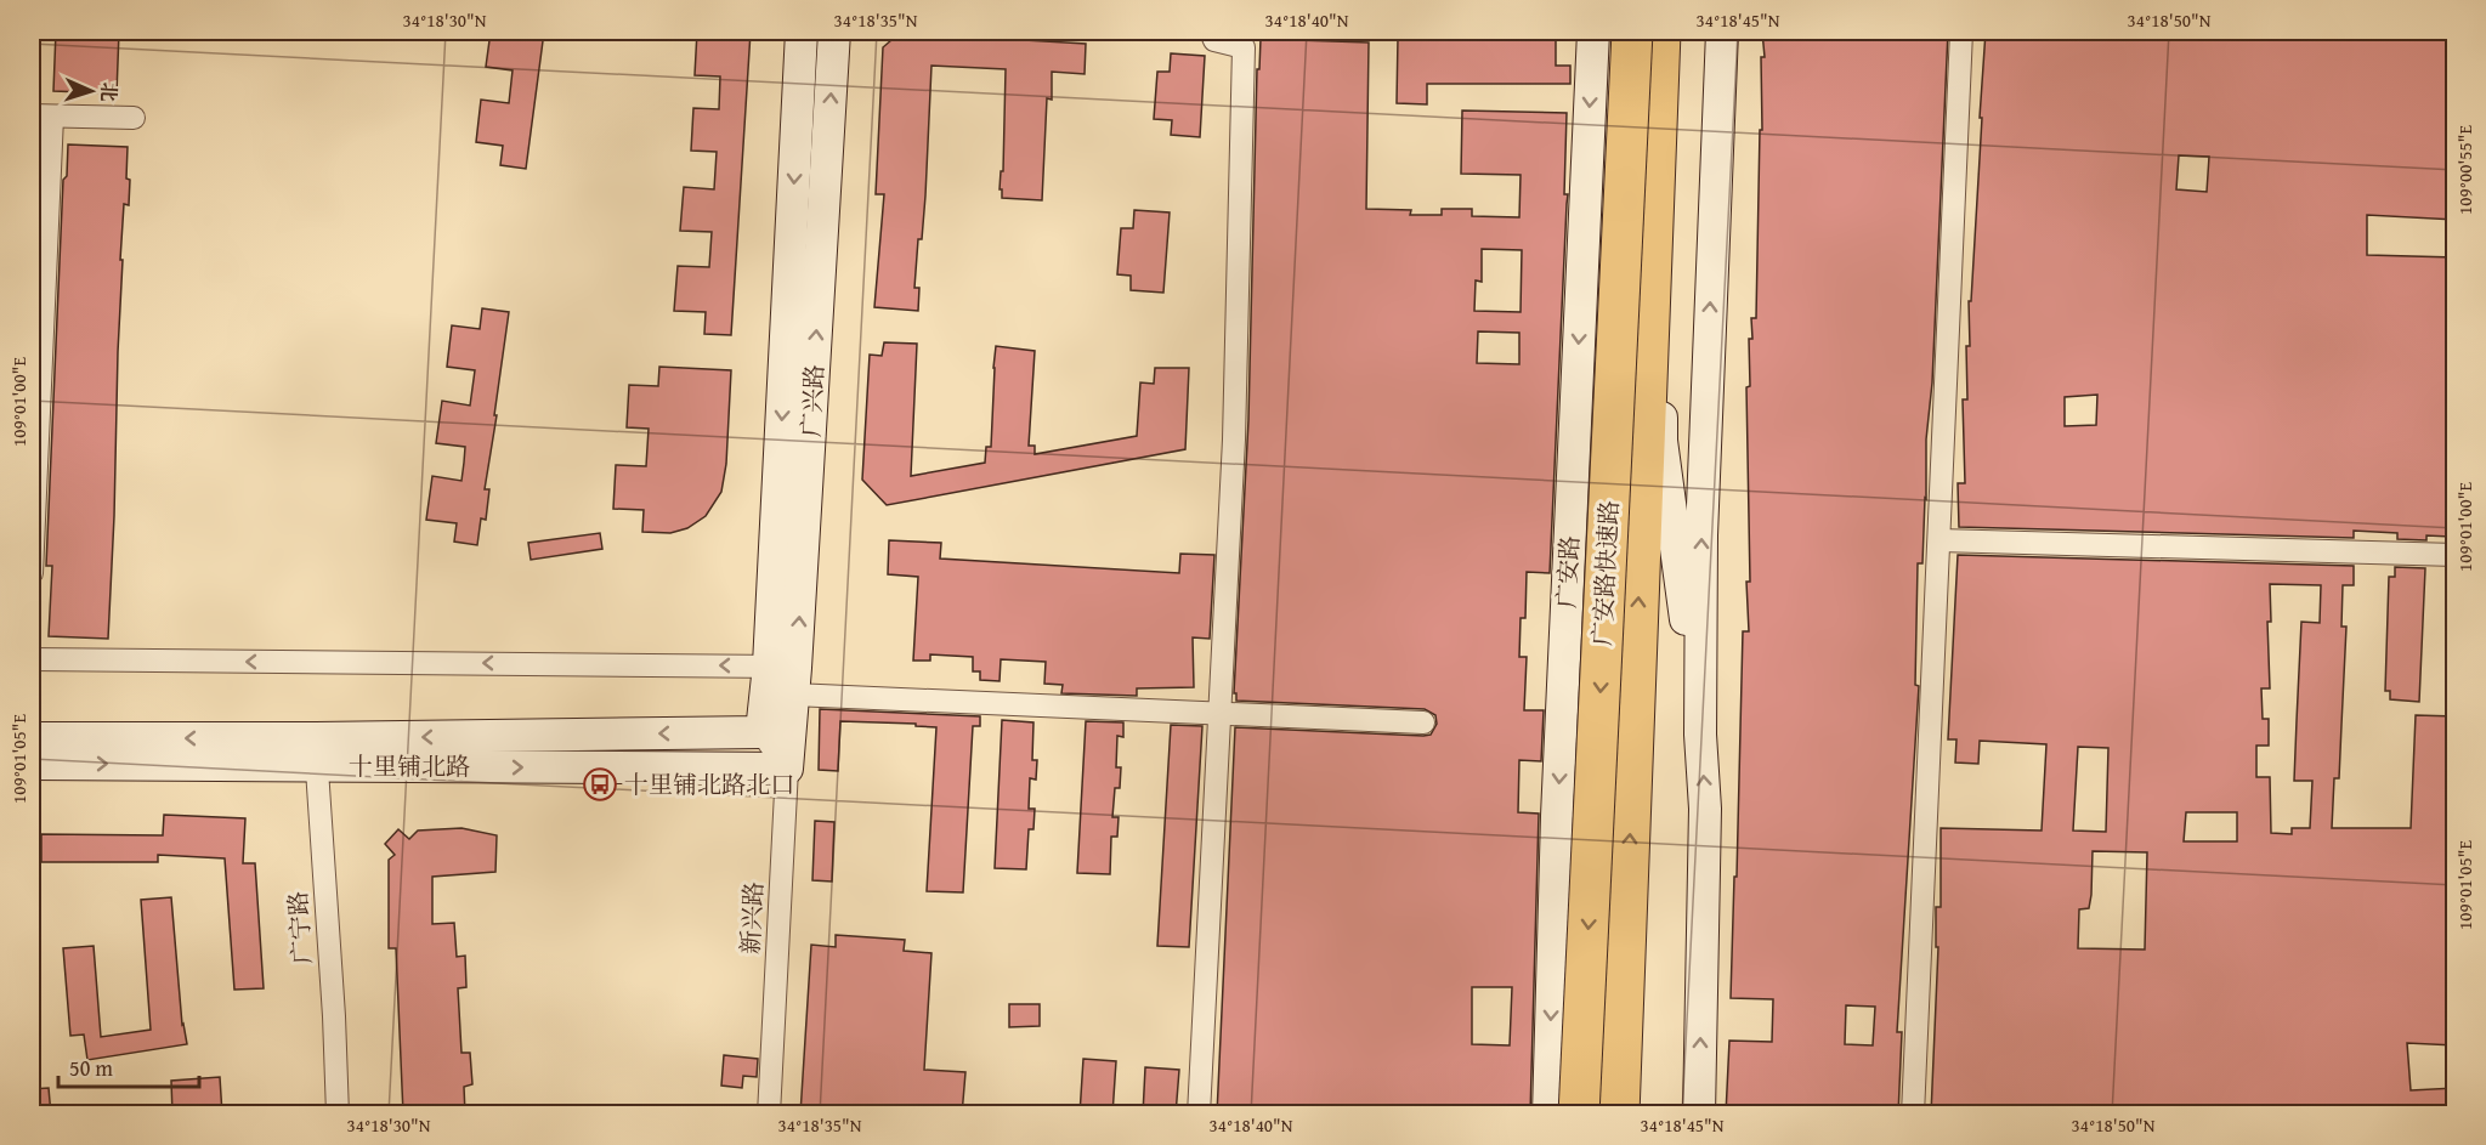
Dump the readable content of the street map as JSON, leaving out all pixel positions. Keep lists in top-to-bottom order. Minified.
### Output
{"streets":{"highway":["广安路快速路"],"main road":["广兴路","广安路","十里铺北路"],"street":["新兴路","广宁路"]},"crossings":[["广兴路","十里铺北路"],["广兴路","新兴路"],["十里铺北路","新兴路"],["十里铺北路","广宁路"]],"places":{"bus stop":["十里铺北路北口"]},"scale_bar":"50 m","north":"right","coordinates":["34°18'30\"N","34°18'35\"N","34°18'40\"N","34°18'45\"N","34°18'50\"N","109°00'55\"E","109°01'00\"E","109°01'05\"E"]}
